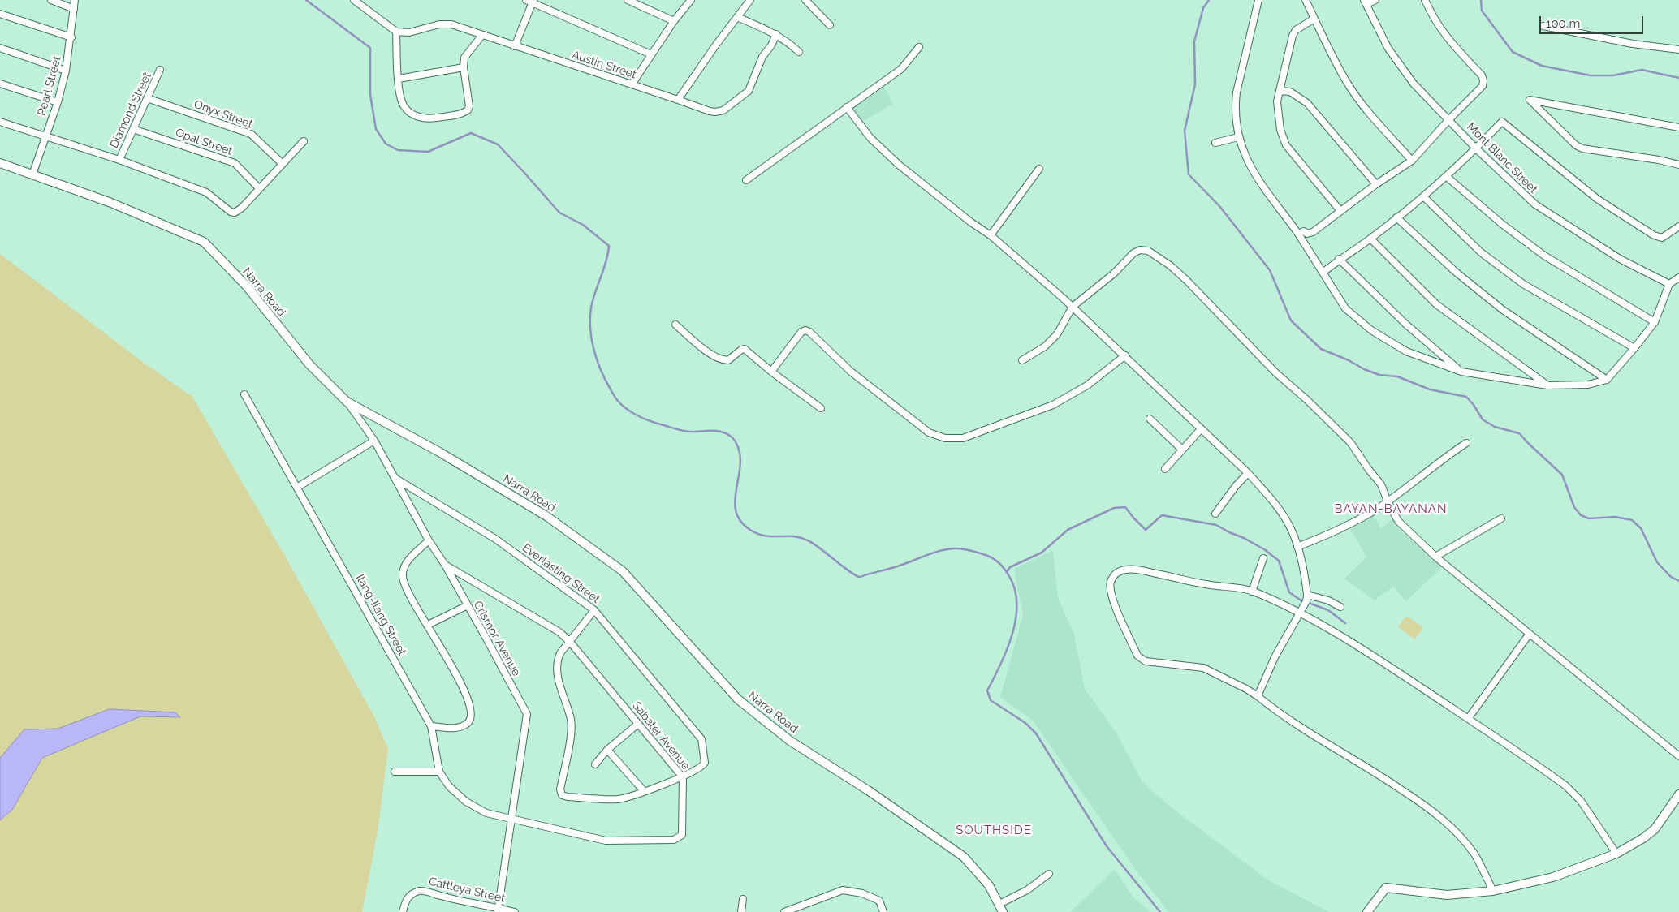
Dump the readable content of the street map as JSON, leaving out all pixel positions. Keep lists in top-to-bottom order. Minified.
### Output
{"streets":{"street":["Austin Street","Pearl Street","Diamond Street","Onyx Street","Opal Street","Mont Blanc Street","Narra Road","Everlasting Street","Ilang-Ilang Street","Crismor Avenue","Sabater Avenue","Cattleya Street"]},"crossings":[["Pearl Street","Narra Road"],["Diamond Street","Onyx Street"],["Diamond Street","Opal Street"],["Narra Road","Crismor Avenue"],["Everlasting Street","Crismor Avenue"],["Everlasting Street","Sabater Avenue"],["Ilang-Ilang Street","Crismor Avenue"],["Ilang-Ilang Street","Sabater Avenue"],["Crismor Avenue","Sabater Avenue"],["Crismor Avenue","Cattleya Street"]],"districts":["BAYAN-BAYANAN","SOUTHSIDE"],"scale_bar":"100 m"}
